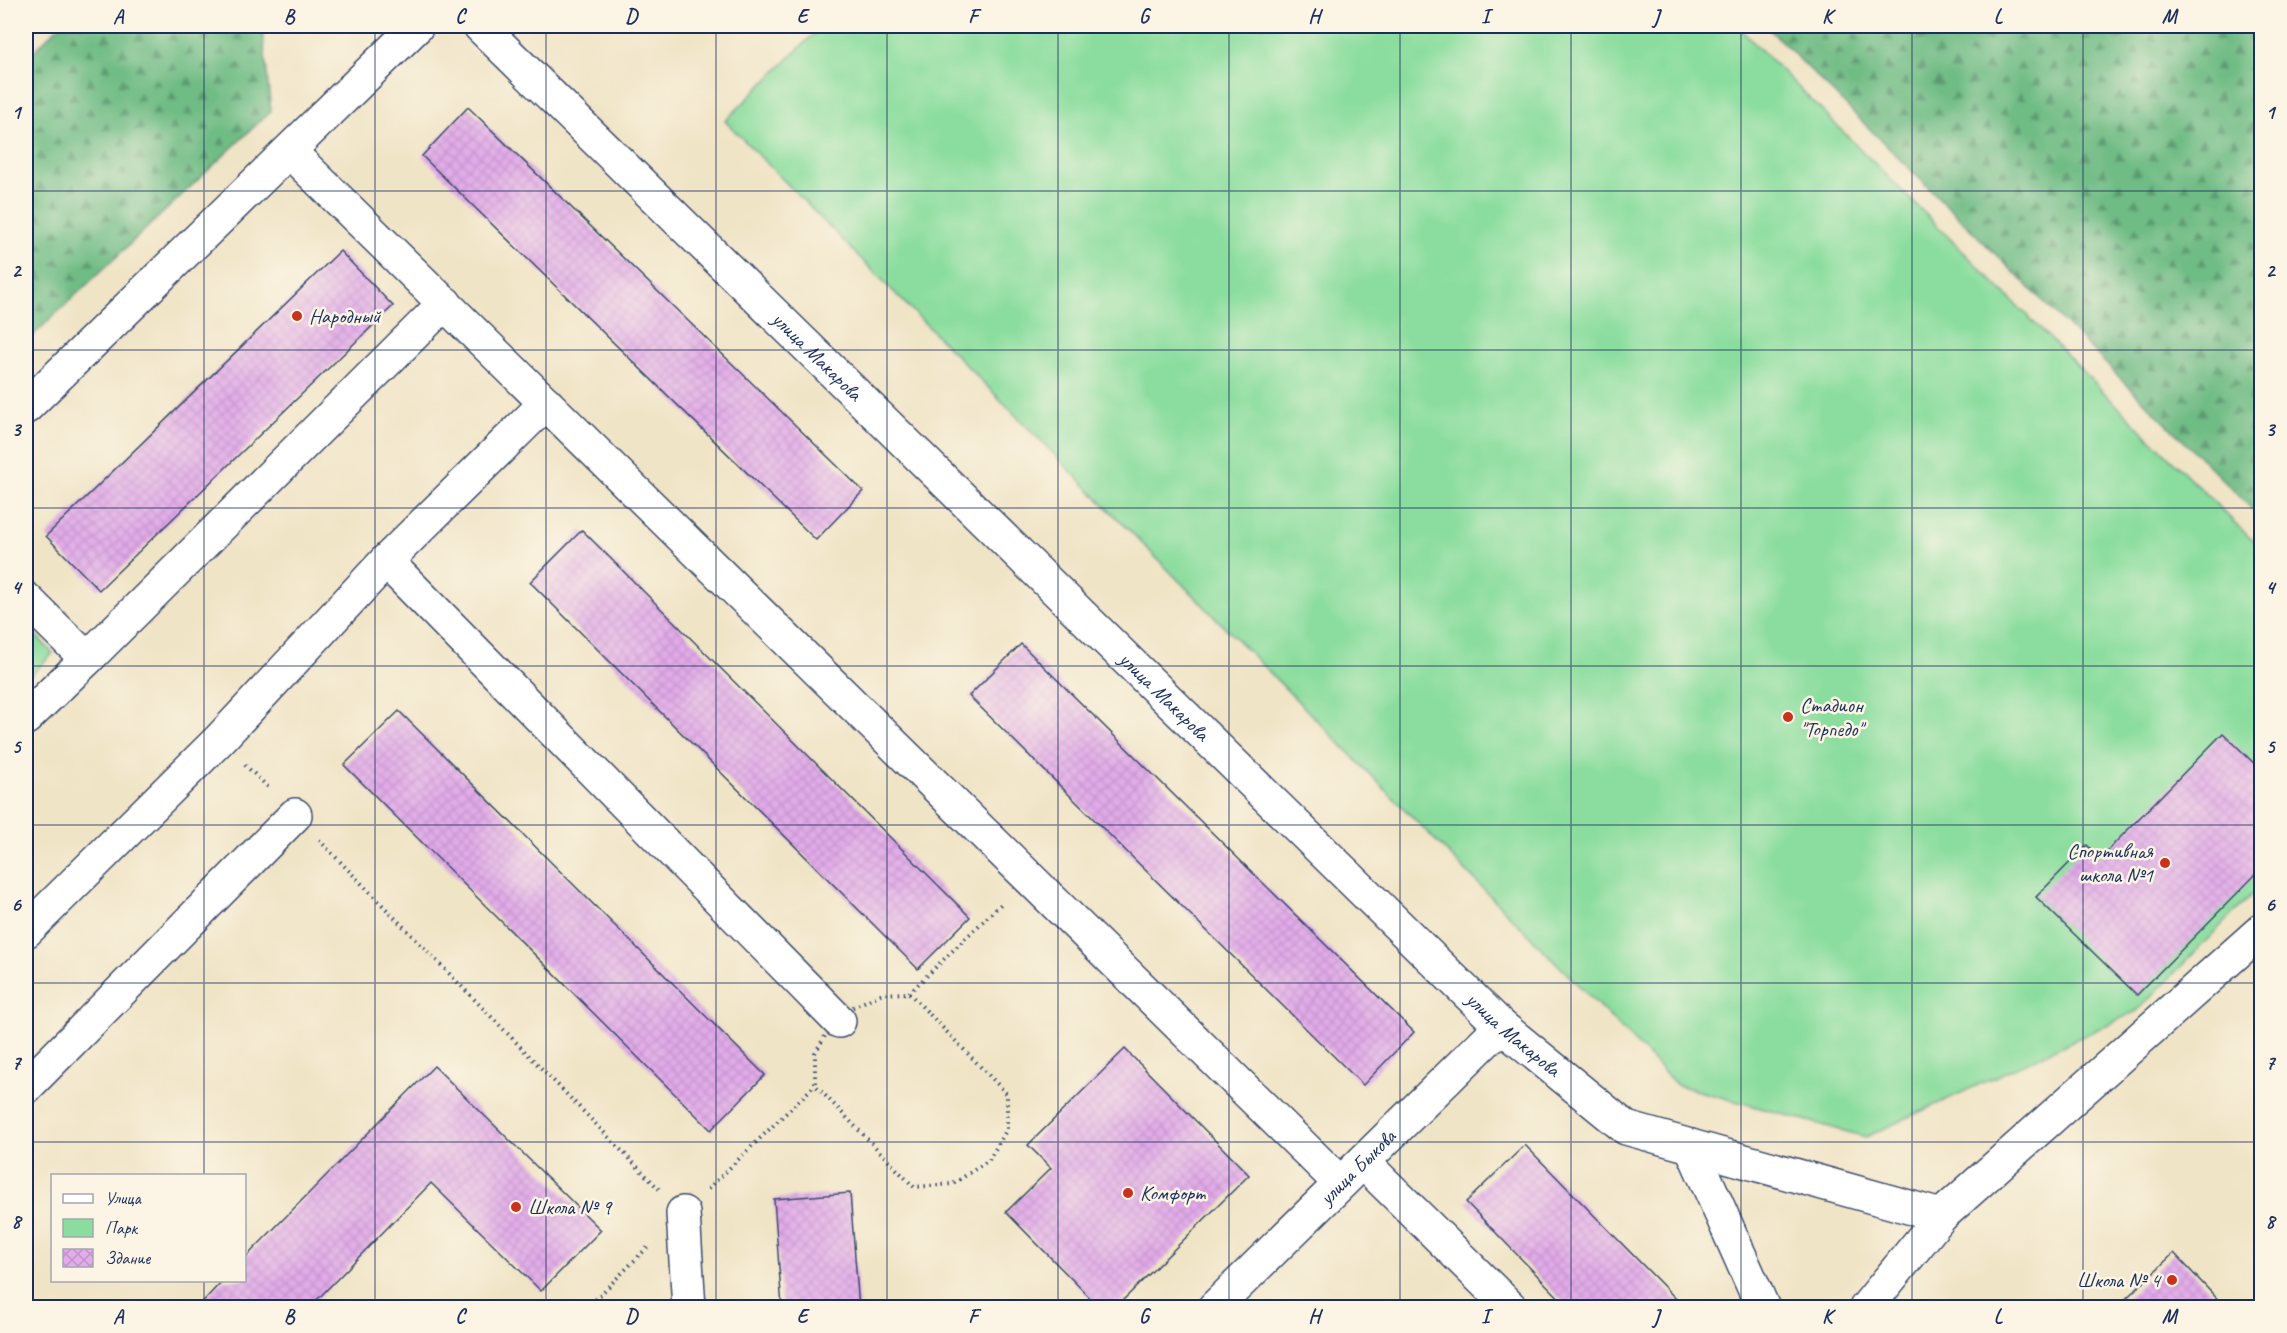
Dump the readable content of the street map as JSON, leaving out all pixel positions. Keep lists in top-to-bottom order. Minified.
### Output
{"streets":{"street":["улица Макарова","улица Быкова"]},"crossings":[["улица Макарова","улица Быкова"]],"places":["Народный","Стадион \"Торпедо\"","Спортивная школа №1","Комфорт","Школа № 9","Школа № 4"],"legend":["Улица","Парк","Здание"],"grid":{"columns":["A","B","C","D","E","F","G","H","I","J","K","L","M"],"rows":["1","2","3","4","5","6","7","8"]}}
